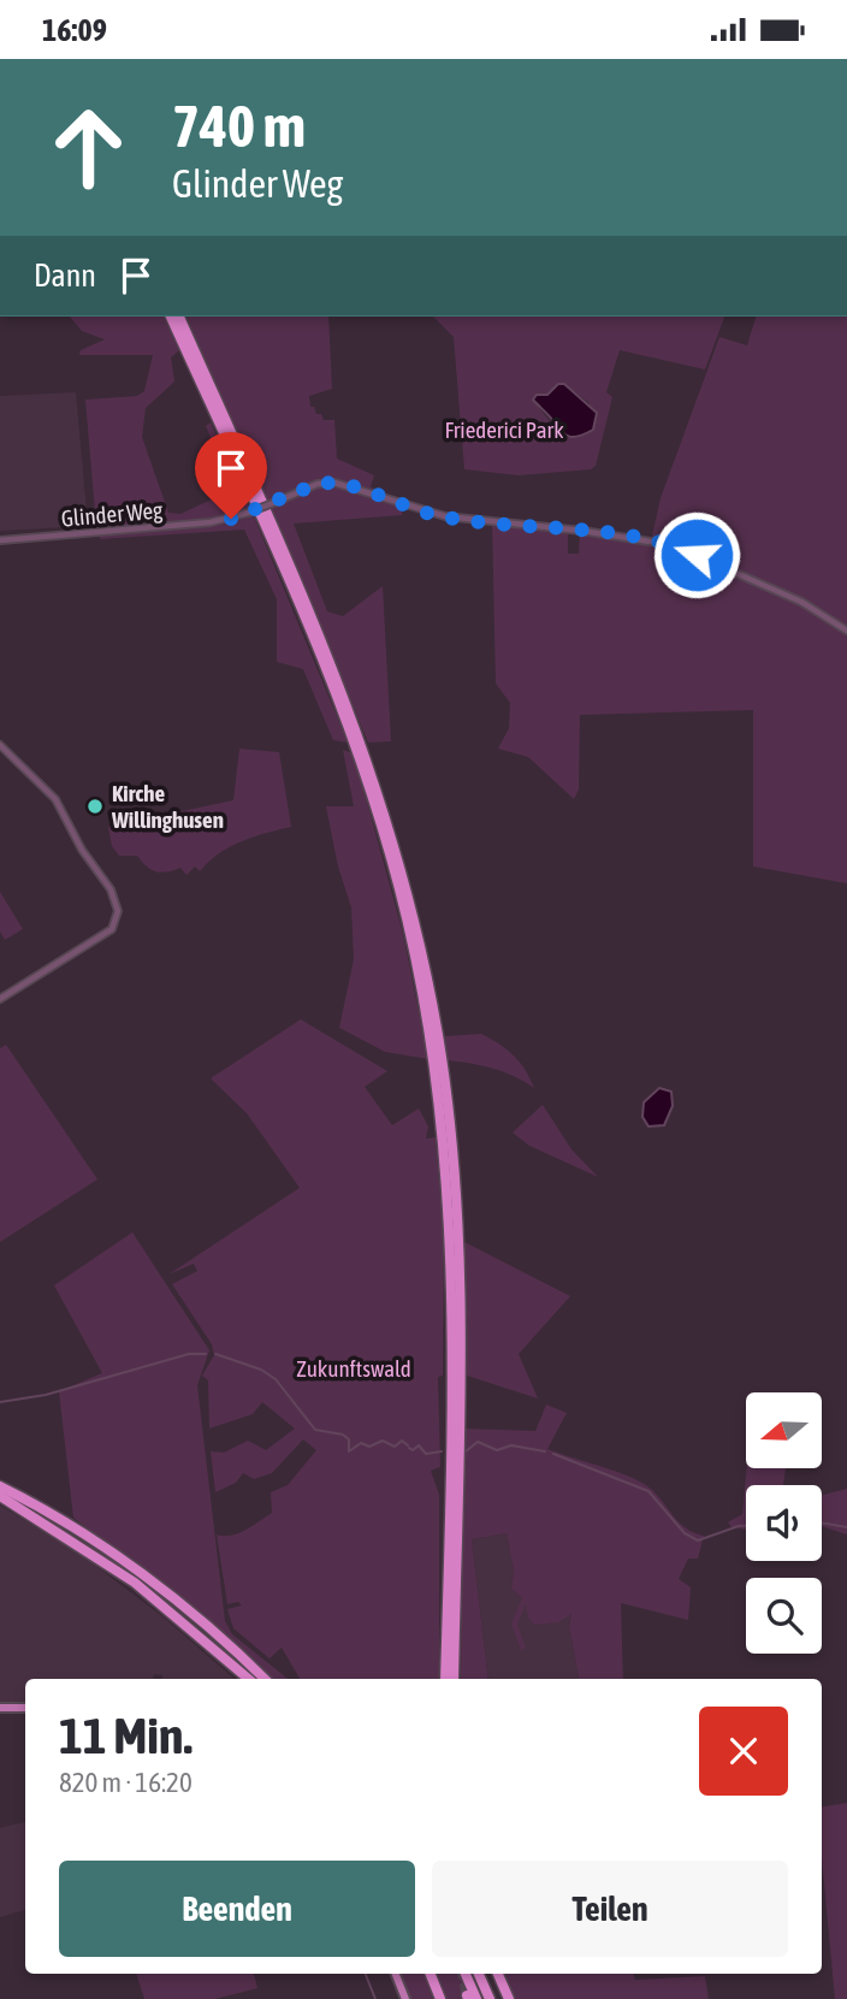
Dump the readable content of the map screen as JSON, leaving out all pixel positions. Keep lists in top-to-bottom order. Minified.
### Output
{"streets":{"street":["Glinder Weg"]},"parks":["Friederici Park","Zukunftswald"],"places":["Kirche Willinghusen"],"north":"left","page":{"status":"16:09","turn":["740 m","Glinder Weg"],"then":"Dann","heading":["11 Min.","820 m · 16:20"],"buttons":["Beenden","Teilen"]}}
